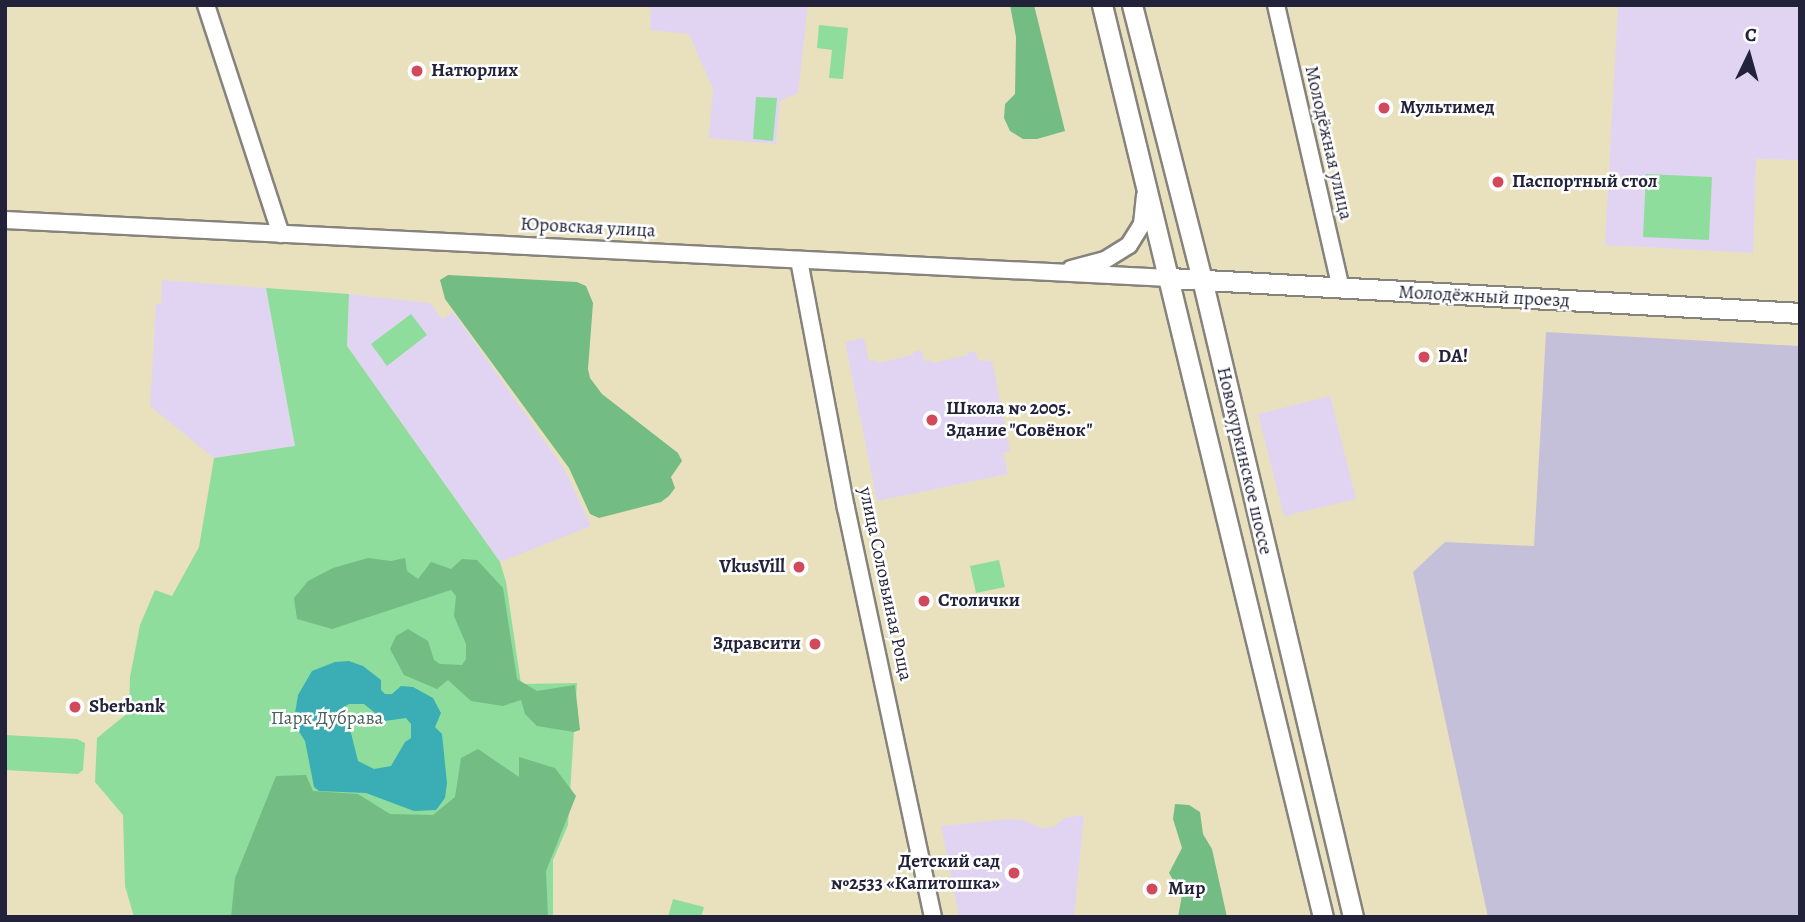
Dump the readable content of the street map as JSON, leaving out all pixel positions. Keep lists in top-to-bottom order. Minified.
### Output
{"streets":{"main road":["Молодёжный проезд","Новокуркинское шоссе"],"street":["Молодёжная улица","Юровская улица","улица Соловьиная Роща"]},"crossings":[["Молодёжная улица","Молодёжный проезд"],["Юровская улица","Молодёжный проезд"],["Юровская улица","Новокуркинское шоссе"],["Юровская улица","улица Соловьиная Роща"],["Молодёжный проезд","Новокуркинское шоссе"]],"parks":["Парк Дубрава"],"places":["Натюрлих","Мультимед","Паспортный стол","DA!","Школа № 2005. Здание \"Совёнок\"","VkusVill","Столички","Здравсити","Sberbank","Детский сад №2533 «Капитошка»","Мир"],"north":"top"}
